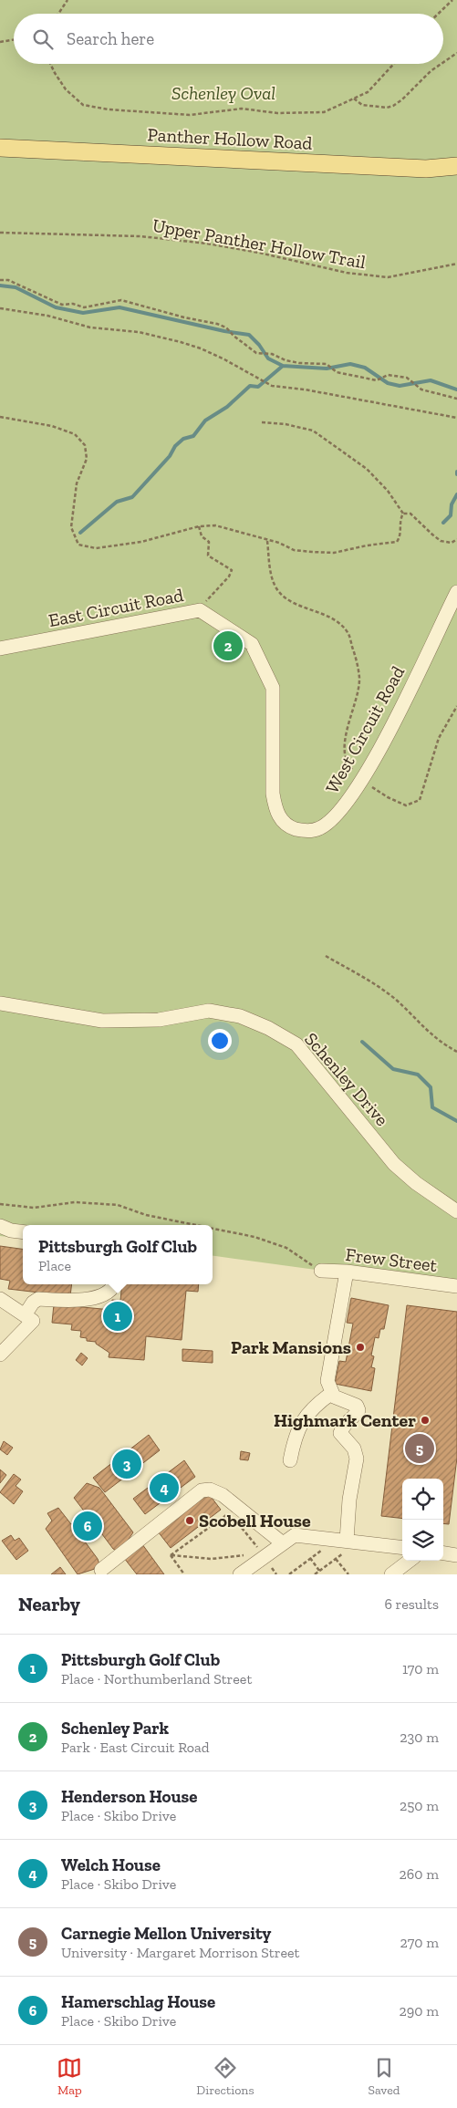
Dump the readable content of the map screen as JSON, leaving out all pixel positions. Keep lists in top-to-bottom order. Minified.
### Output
{"streets":{"main road":["Panther Hollow Road"],"street":["East Circuit Road","West Circuit Road","Schenley Drive","Frew Street"],"path":["Upper Panther Hollow Trail"]},"crossings":[["East Circuit Road","West Circuit Road"]],"parks":["Schenley Oval"],"places":["Park Mansions","Highmark Center","Scobell House"],"page":{"search":"Search here","pins":["2","1","5","3","4","6"],"popup":["Pittsburgh Golf Club","Place"],"heading":["Nearby","6 results"],"list":[{"mark":"1","name":"Pittsburgh Golf Club","note":"Place · Northumberland Street","value":"170 m"},{"mark":"2","name":"Schenley Park","note":"Park · East Circuit Road","value":"230 m"},{"mark":"3","name":"Henderson House","note":"Place · Skibo Drive","value":"250 m"},{"mark":"4","name":"Welch House","note":"Place · Skibo Drive","value":"260 m"},{"mark":"5","name":"Carnegie Mellon University","note":"University · Margaret Morrison Street","value":"270 m"},{"mark":"6","name":"Hamerschlag House","note":"Place · Skibo Drive","value":"290 m"}],"nav":["Map","Directions","Saved"]}}
